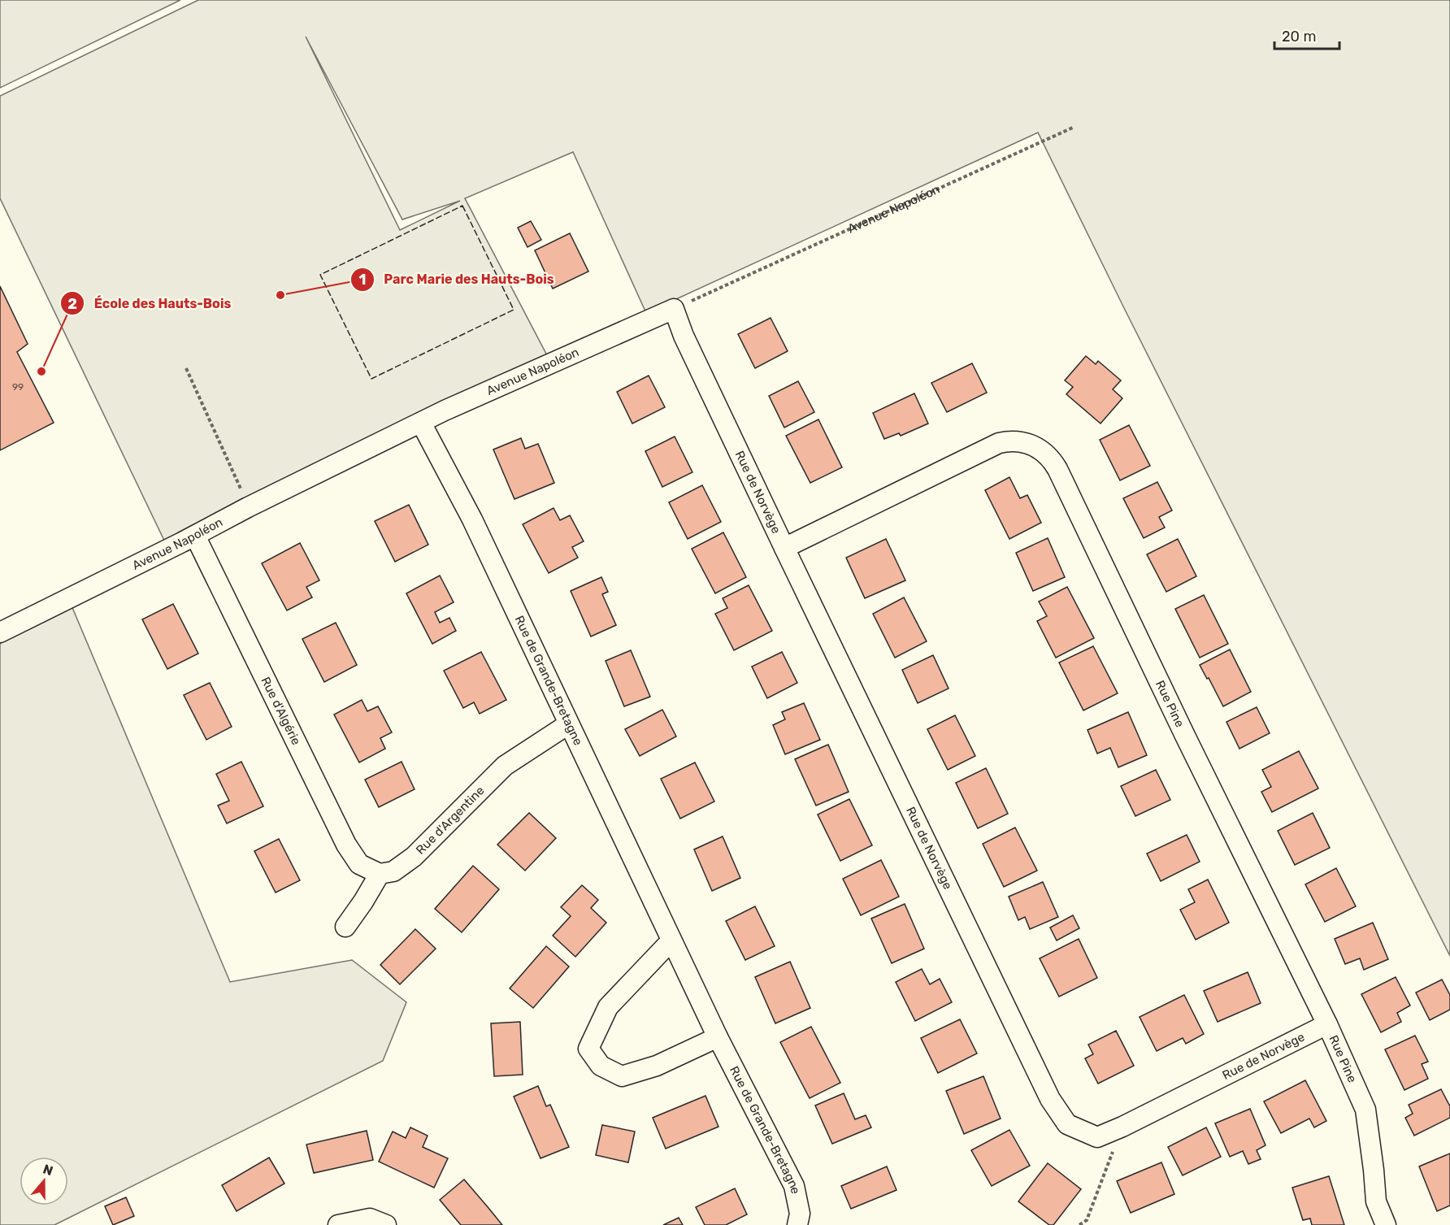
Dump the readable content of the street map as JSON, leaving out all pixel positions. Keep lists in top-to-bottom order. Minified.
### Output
{"streets":{"street":["Avenue Napoléon","Rue de Norvège","Rue de Grande-Bretagne","Rue Pine","Rue d'Algérie","Rue d'Argentine"]},"crossings":[["Avenue Napoléon","Rue de Norvège"],["Avenue Napoléon","Rue de Grande-Bretagne"],["Avenue Napoléon","Rue d'Algérie"],["Rue de Norvège","Rue Pine"],["Rue de Grande-Bretagne","Rue d'Argentine"],["Rue d'Algérie","Rue d'Argentine"]],"places":["Parc Marie des Hauts-Bois","École des Hauts-Bois"],"house_numbers":["99"],"scale_bar":"20 m","north":"top"}
